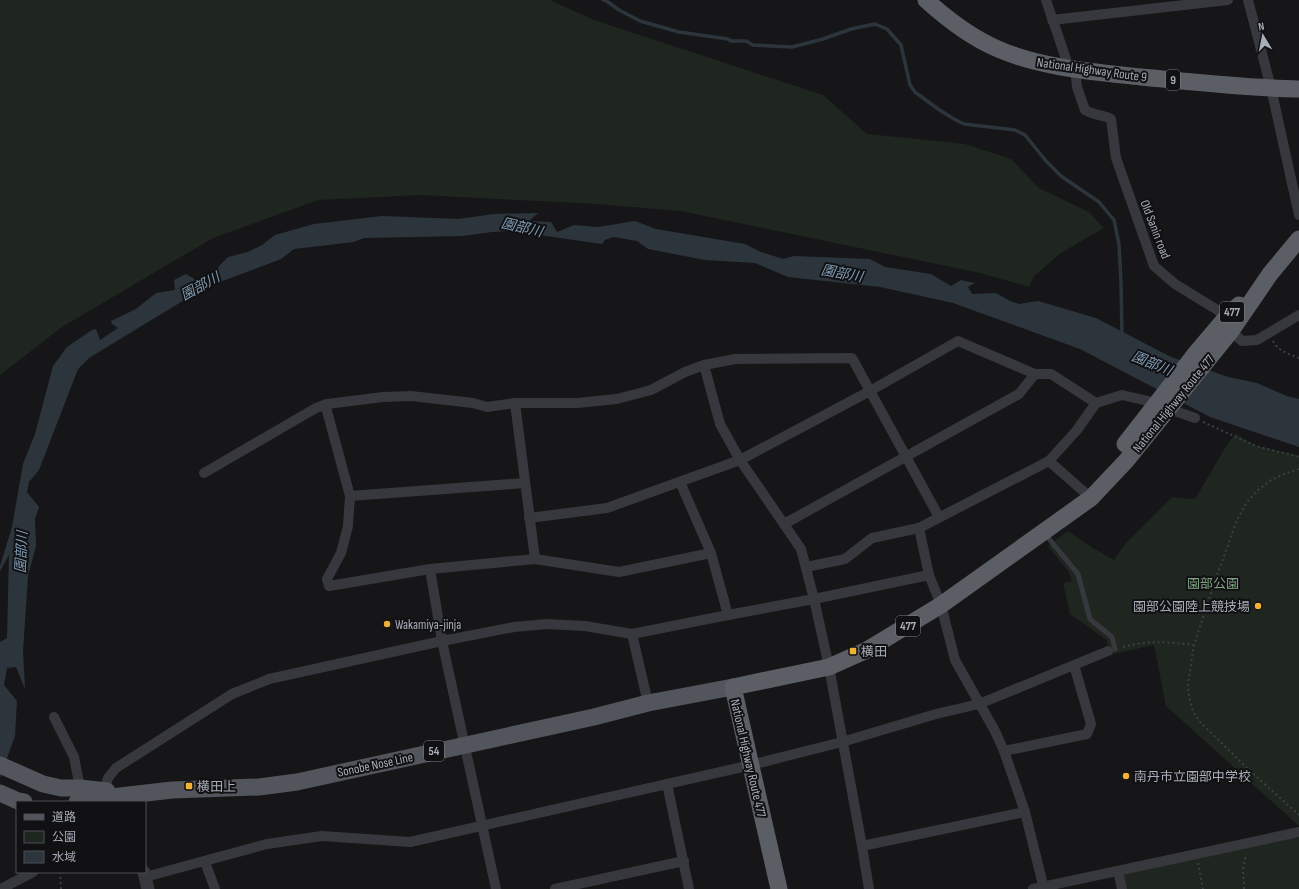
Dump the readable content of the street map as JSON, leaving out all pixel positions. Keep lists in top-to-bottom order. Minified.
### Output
{"streets":{"highway":["National Highway Route 9","9","477","National Highway Route 477"],"main road":["54","Sonobe Nose Line"],"street":["Old Sanin road"]},"crossings":[["National Highway Route 9","Old Sanin road"],["Old Sanin road","National Highway Route 477"],["National Highway Route 477","Sonobe Nose Line"]],"water":["園部川"],"parks":["園部公園"],"places":{"other":["園部公園陸上競技場","Wakamiya-jinja","南丹市立園部中学校"],"transit":["横田","横田上"]},"legend":["道路","公園","水域"],"north":"top"}
